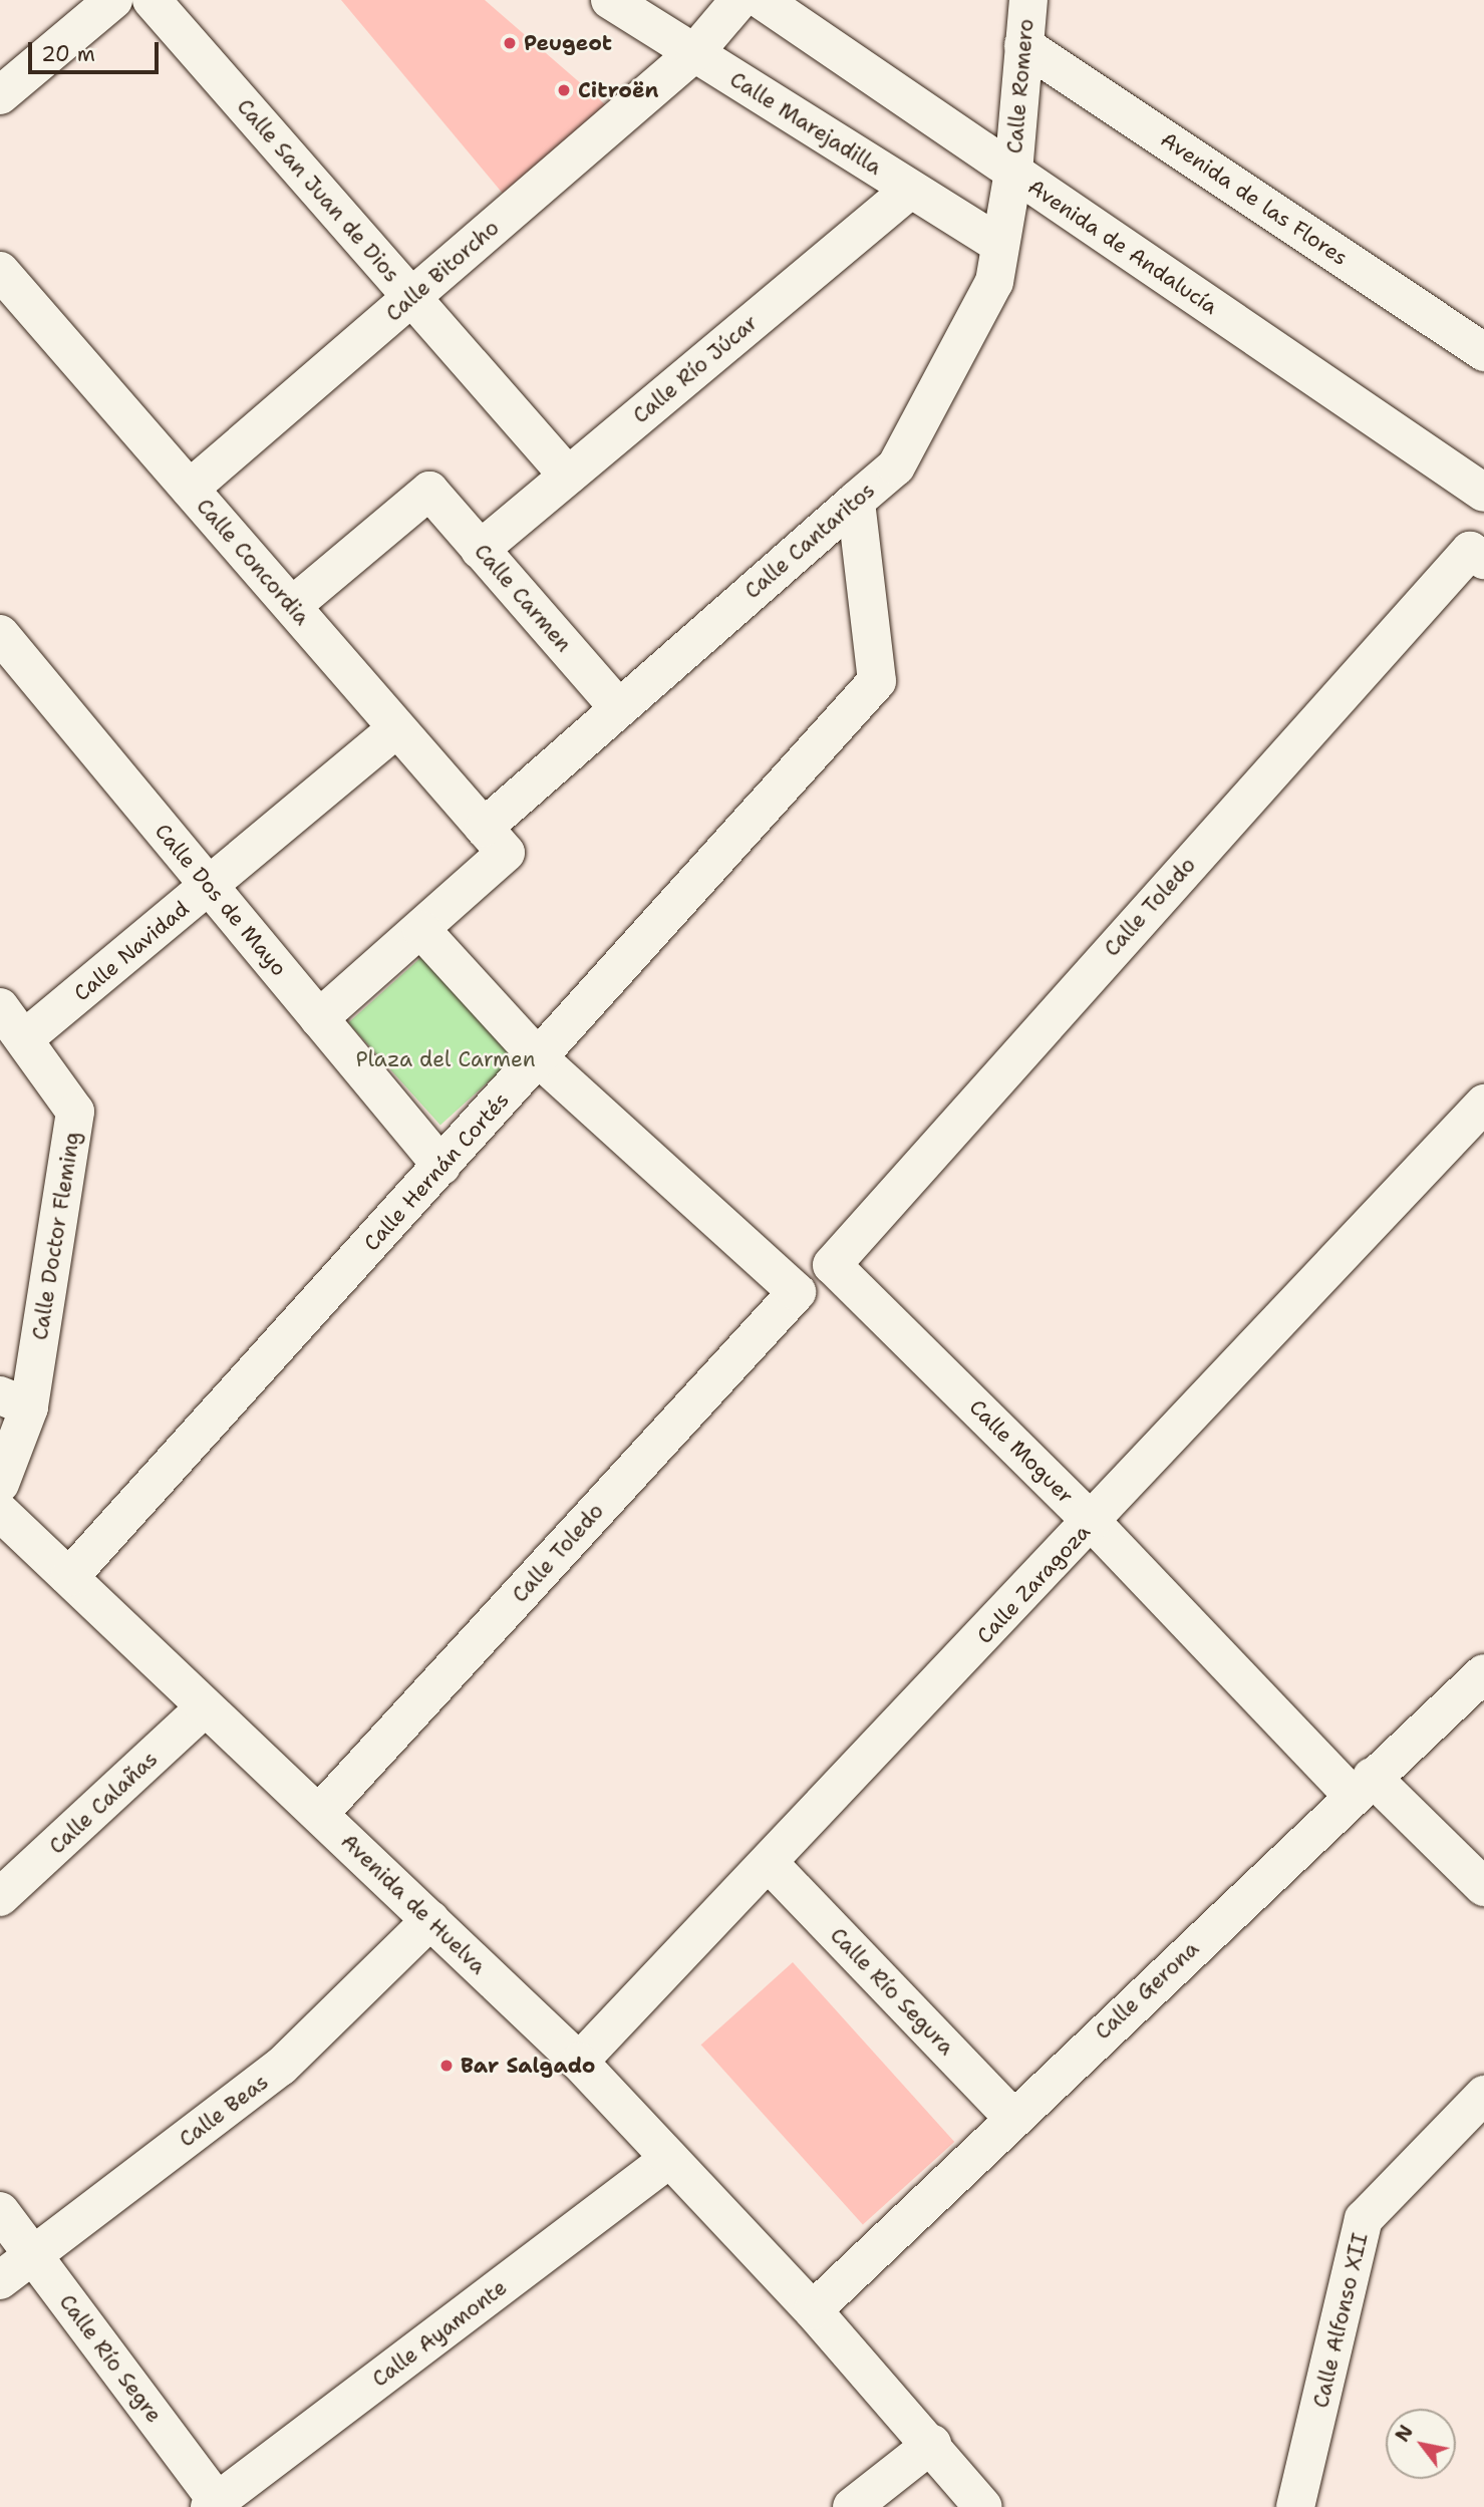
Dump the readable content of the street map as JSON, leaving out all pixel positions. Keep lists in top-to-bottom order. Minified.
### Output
{"streets":{"main road":["Calle Romero","Calle Marejadilla","Calle San Juan de Dios","Avenida de las Flores","Avenida de Andalucía","Calle Bitorcho","Calle Río Júcar","Calle Cantaritos","Calle Concordia","Calle Carmen","Calle Dos de Mayo","Calle Toledo","Calle Navidad","Calle Hernán Cortés","Calle Doctor Fleming","Calle Moguer","Calle Zaragoza","Calle Calañas","Avenida de Huelva","Calle Gerona","Calle Río Segura","Calle Beas","Calle Alfonso XII","Calle Ayamonte","Calle Río Segre"]},"crossings":[["Calle Romero","Avenida de las Flores"],["Calle Romero","Avenida de Andalucía"],["Calle Romero","Calle Cantaritos"],["Calle Marejadilla","Calle Bitorcho"],["Calle Marejadilla","Calle Río Júcar"],["Calle Marejadilla","Calle Cantaritos"],["Calle San Juan de Dios","Calle Bitorcho"],["Calle San Juan de Dios","Calle Río Júcar"],["Avenida de Andalucía","Calle Cantaritos"],["Calle Bitorcho","Calle Concordia"],["Calle Río Júcar","Calle Carmen"],["Calle Cantaritos","Calle Concordia"],["Calle Cantaritos","Calle Carmen"],["Calle Cantaritos","Calle Hernán Cortés"],["Calle Concordia","Calle Carmen"],["Calle Concordia","Calle Navidad"],["Calle Dos de Mayo","Calle Navidad"],["Calle Dos de Mayo","Calle Hernán Cortés"],["Calle Toledo","Calle Hernán Cortés"],["Calle Toledo","Calle Moguer"],["Calle Toledo","Avenida de Huelva"],["Calle Navidad","Calle Doctor Fleming"],["Calle Hernán Cortés","Avenida de Huelva"],["Calle Moguer","Calle Zaragoza"],["Calle Moguer","Calle Gerona"],["Calle Zaragoza","Avenida de Huelva"],["Calle Zaragoza","Calle Río Segura"],["Calle Calañas","Avenida de Huelva"],["Avenida de Huelva","Calle Gerona"],["Avenida de Huelva","Calle Beas"],["Avenida de Huelva","Calle Ayamonte"],["Calle Gerona","Calle Río Segura"],["Calle Beas","Calle Río Segre"],["Calle Ayamonte","Calle Río Segre"]],"parks":["Plaza del Carmen"],"places":["Peugeot","Citroën","Bar Salgado"],"scale_bar":"20 m","north":"top left"}
